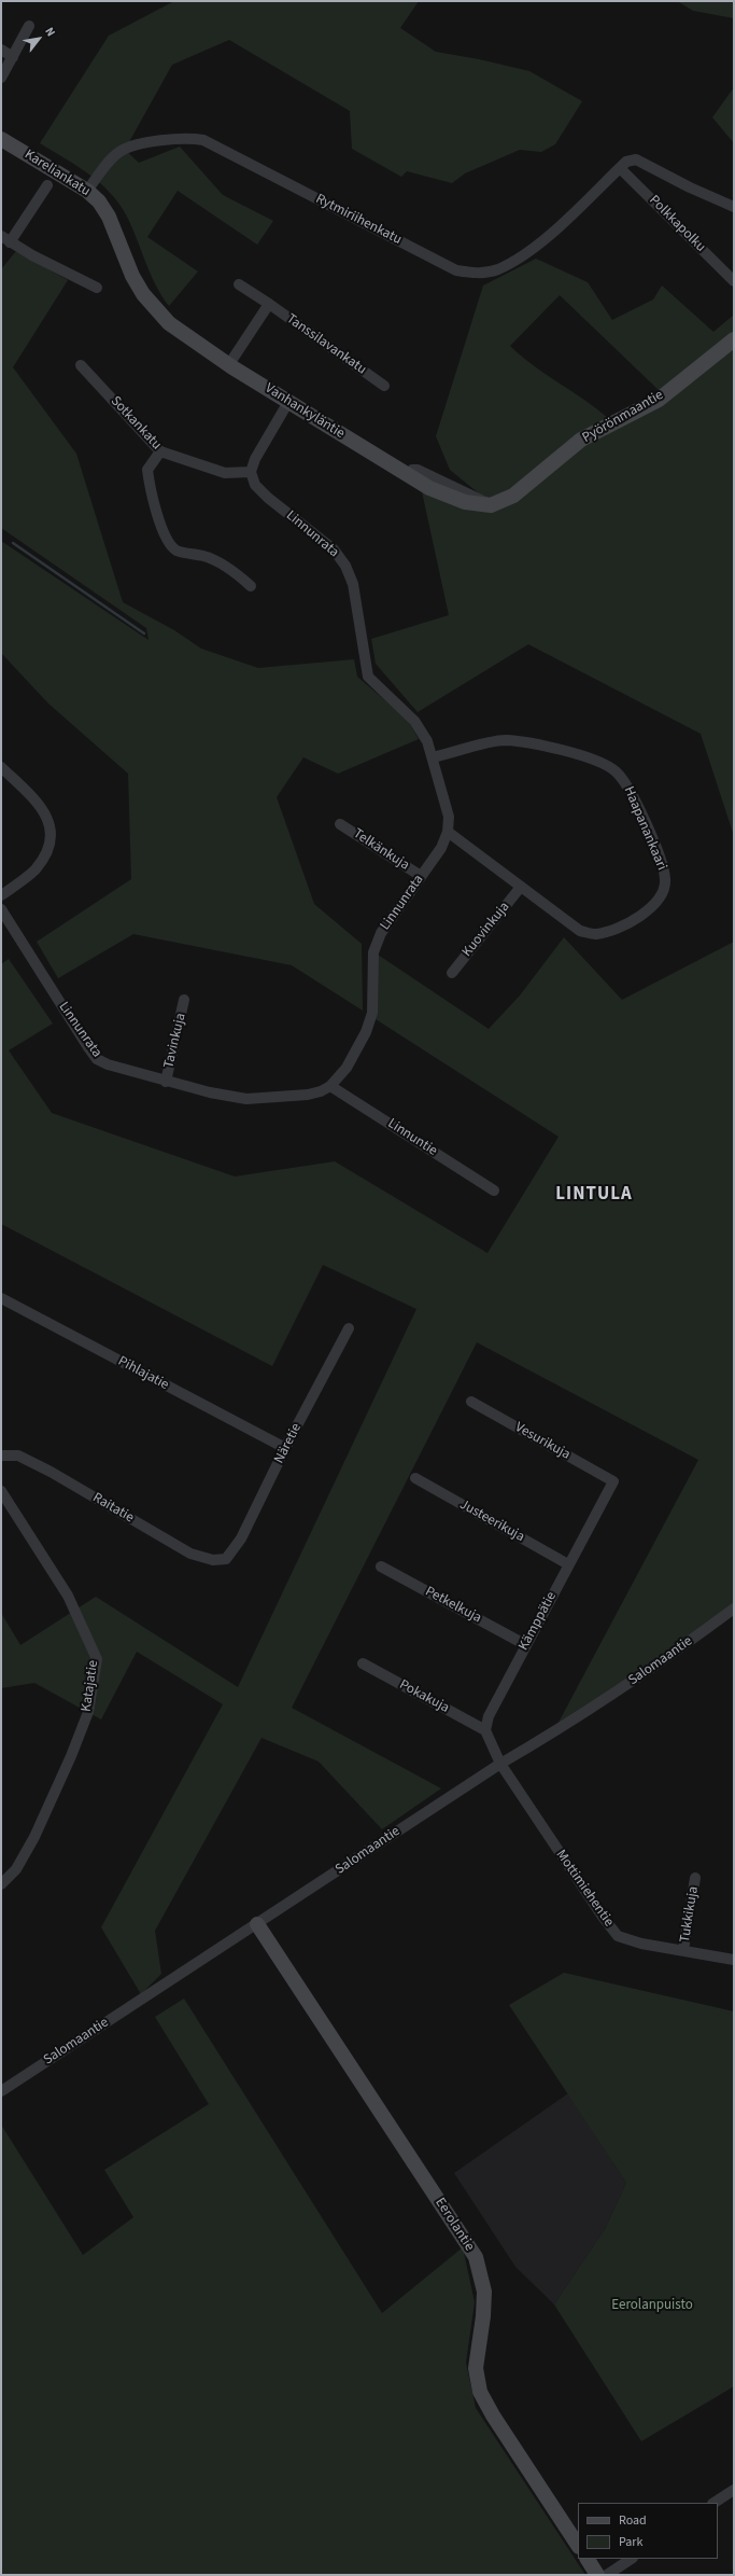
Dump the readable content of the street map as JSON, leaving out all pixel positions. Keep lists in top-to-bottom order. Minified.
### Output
{"streets":{"street":["Kareliankatu","Rytmiriihenkatu","Polkkapolku","Tanssilavankatu","Vanhankyläntie","Pyörönmaantie","Sotkankatu","Linnunrata","Haapanankaari","Telkänkuja","Kuovinkuja","Tavinkuja","Linnuntie","Pihlajatie","Vesurikuja","Näretie","Raitatie","Justeerikuja","Petkelkuja","Kämppätie","Salomaantie","Katajatie","Pokakuja","Mottimiehentie","Tukkikuja","Eerolantie"]},"crossings":[["Kareliankatu","Rytmiriihenkatu"],["Kareliankatu","Vanhankyläntie"],["Rytmiriihenkatu","Polkkapolku"],["Vanhankyläntie","Pyörönmaantie"],["Sotkankatu","Linnunrata"],["Linnunrata","Haapanankaari"],["Linnunrata","Telkänkuja"],["Linnunrata","Tavinkuja"],["Linnunrata","Linnuntie"],["Haapanankaari","Kuovinkuja"],["Pihlajatie","Näretie"],["Vesurikuja","Kämppätie"],["Näretie","Raitatie"],["Justeerikuja","Kämppätie"],["Petkelkuja","Kämppätie"],["Kämppätie","Pokakuja"],["Salomaantie","Mottimiehentie"],["Salomaantie","Eerolantie"],["Mottimiehentie","Tukkikuja"]],"districts":["LINTULA"],"parks":["Eerolanpuisto"],"legend":["Road","Park"],"north":"top right"}
